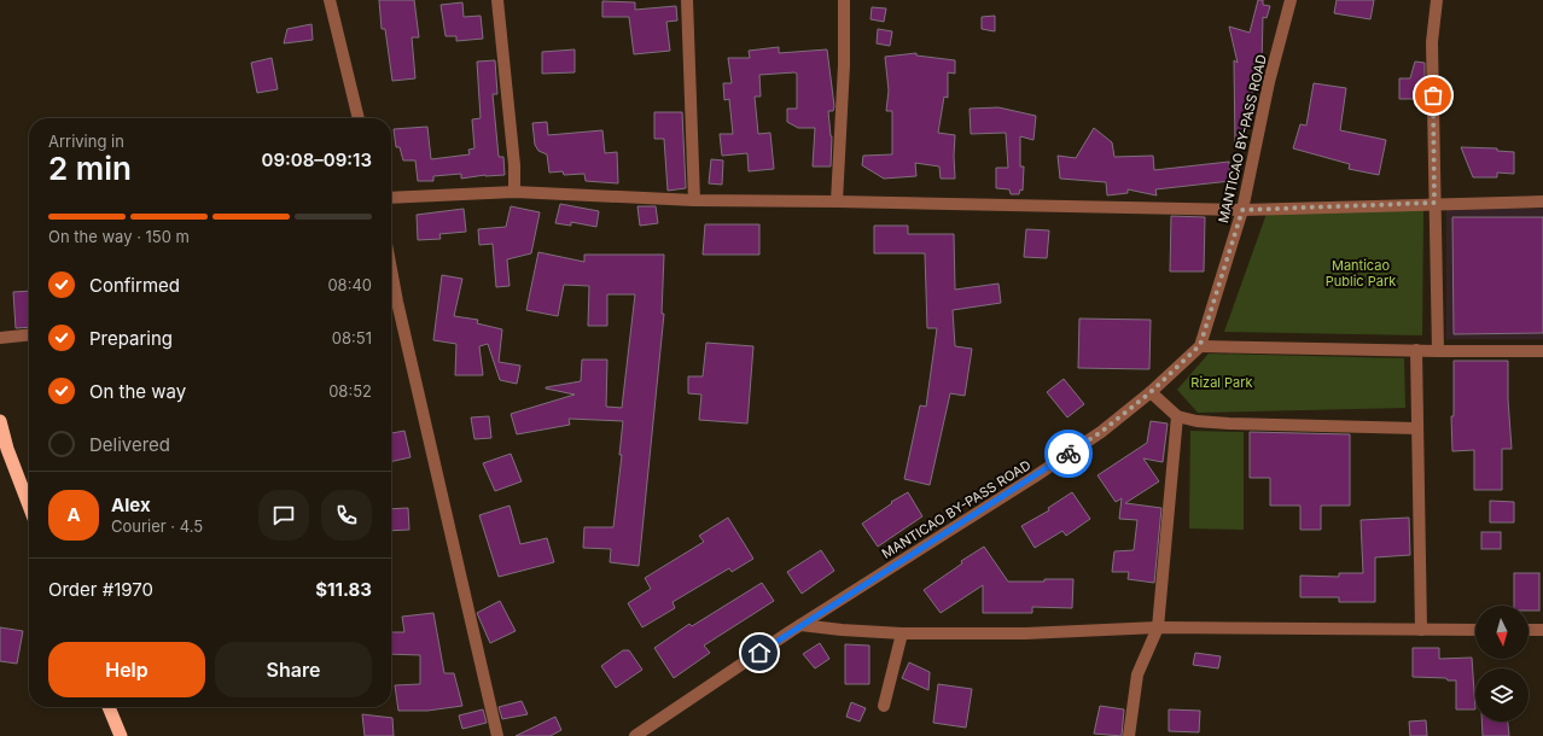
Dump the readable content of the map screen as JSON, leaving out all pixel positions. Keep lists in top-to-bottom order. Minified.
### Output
{"streets":{"street":["MANTICAO BY-PASS ROAD"]},"parks":["Manticao Public Park","Rizal Park"],"north":"bottom","page":{"heading":["2 min","Arriving in","09:08–09:13"],"panel":["Alex","Courier · 4.5","Order #1970","$11.83"],"bar":"On the way · 150 m","list":[["Confirmed","08:40"],["Preparing","08:51"],["On the way","08:52"],"Delivered"],"round":"A","buttons":["Help","Share"]}}
